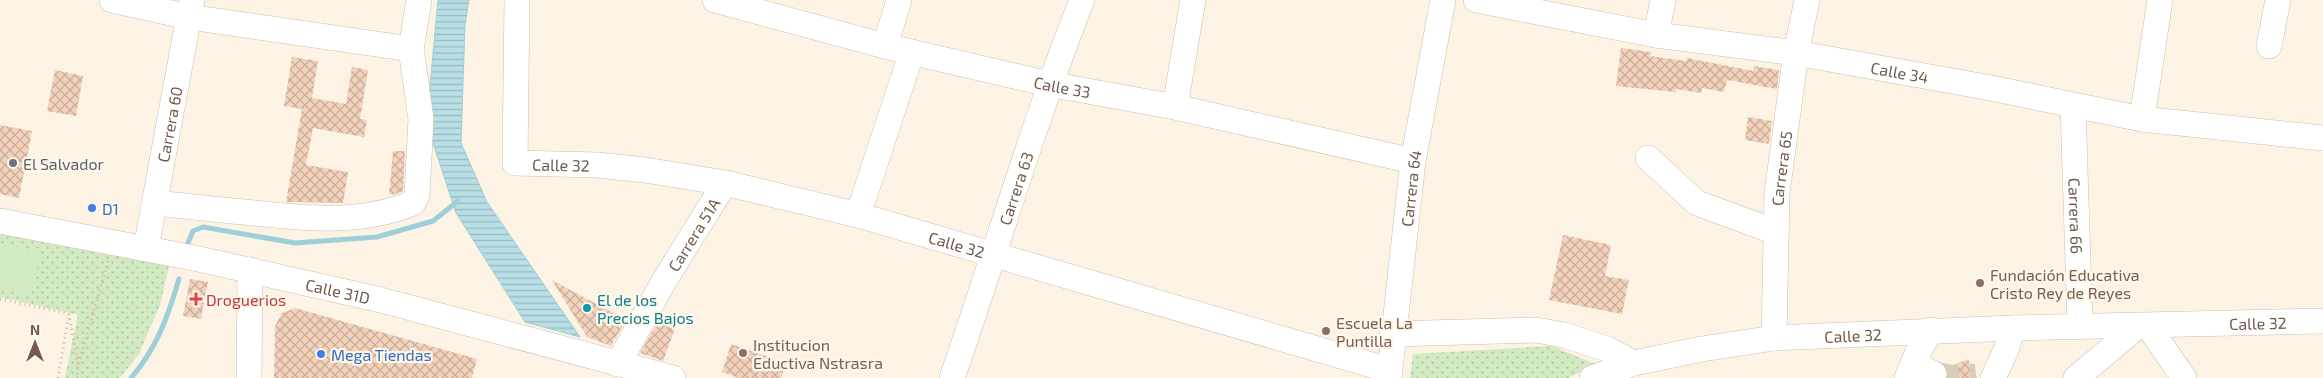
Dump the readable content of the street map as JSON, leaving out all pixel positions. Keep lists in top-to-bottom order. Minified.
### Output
{"streets":{"street":["Calle 34","Calle 33","Carrera 60","Calle 32","Carrera 65","Carrera 64","Carrera 63","Carrera 66","Carrera 51A","Calle 31D"]},"crossings":[["Calle 34","Carrera 65"],["Calle 34","Carrera 66"],["Calle 33","Carrera 64"],["Calle 33","Carrera 63"],["Carrera 60","Calle 31D"],["Calle 32","Carrera 65"],["Calle 32","Carrera 64"],["Calle 32","Carrera 63"],["Calle 32","Carrera 66"],["Calle 32","Carrera 51A"],["Carrera 51A","Calle 31D"]],"places":{"other":["El Salvador","D1","Fundación Educativa Cristo Rey de Reyes","El de los Precios Bajos","Escuela La Puntilla","Institucion Eductiva Nstrasra","Mega Tiendas"],"health":["Droguerios"]},"north":"top"}
